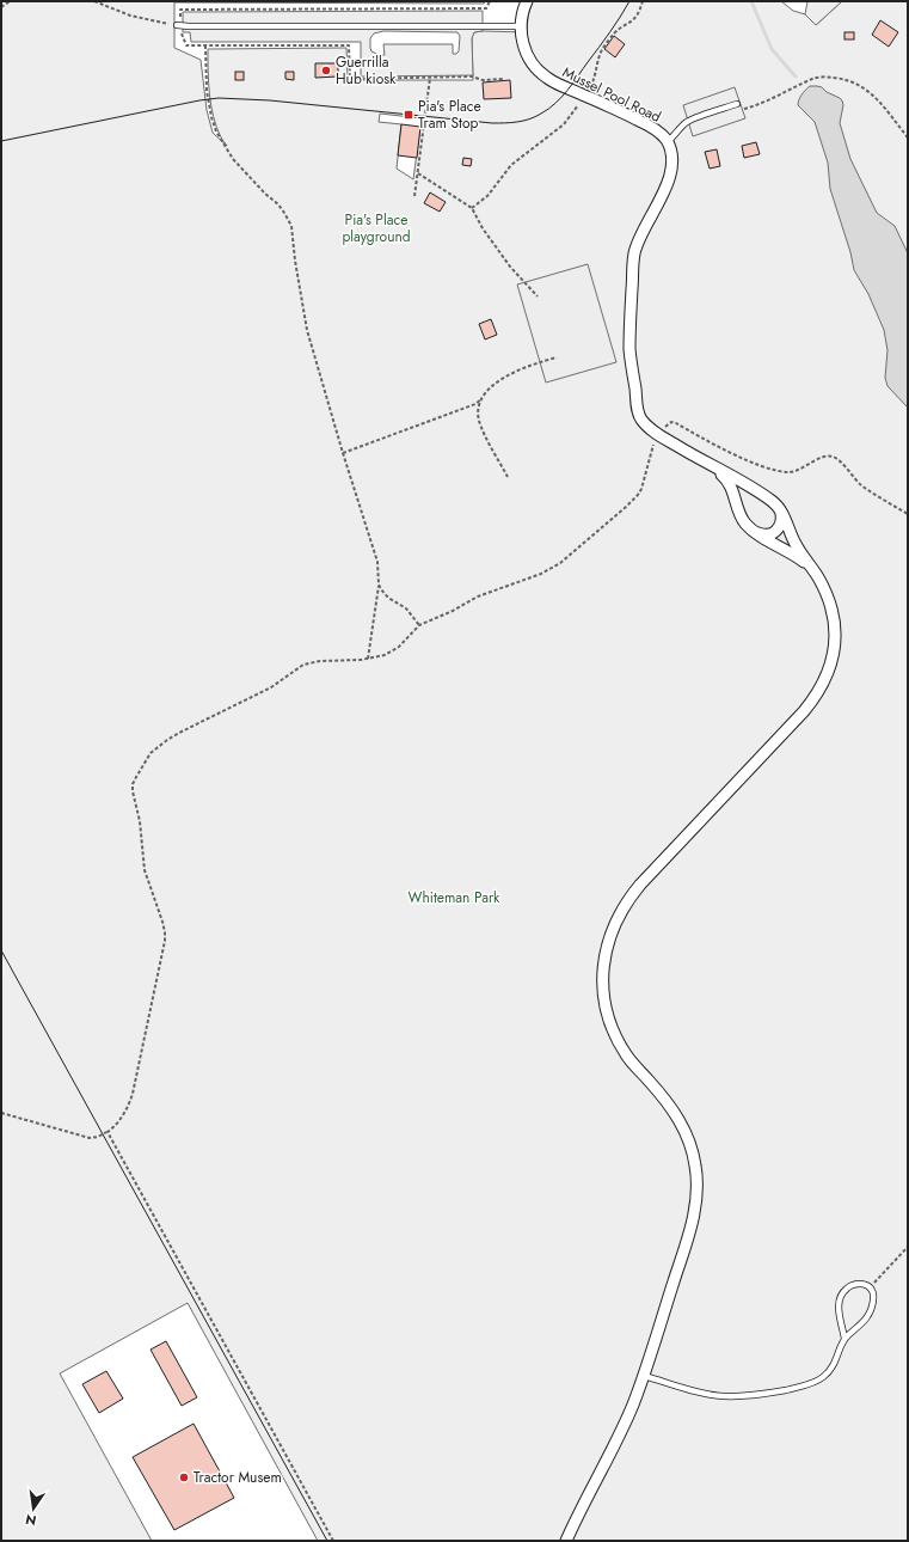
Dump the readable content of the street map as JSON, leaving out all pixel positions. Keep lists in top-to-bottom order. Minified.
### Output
{"streets":{"street":["Mussel Pool Road"]},"parks":["Pia's Place playground","Whiteman Park"],"places":{"other":["Guerrilla Hub kiosk","Tractor Musem"],"transit":["Pia's Place Tram Stop"]},"north":"bottom"}
